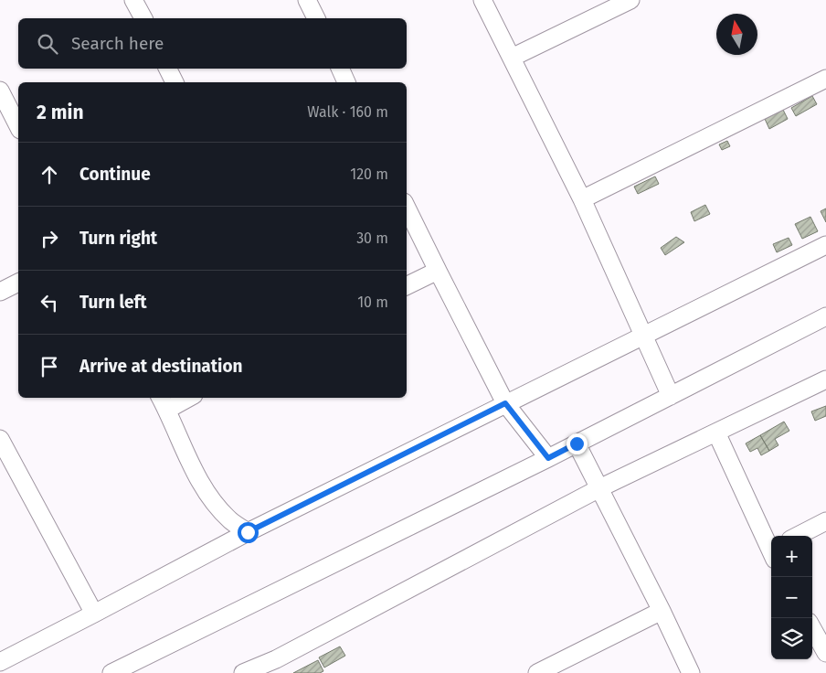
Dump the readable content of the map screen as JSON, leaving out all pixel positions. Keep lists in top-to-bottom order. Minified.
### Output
{"north":"top","page":{"search":"Search here","heading":["2 min","Walk · 160 m"],"list":[["Continue","120 m"],["Turn right","30 m"],["Turn left","10 m"],"Arrive at destination"],"map_buttons":["+","−"]}}
